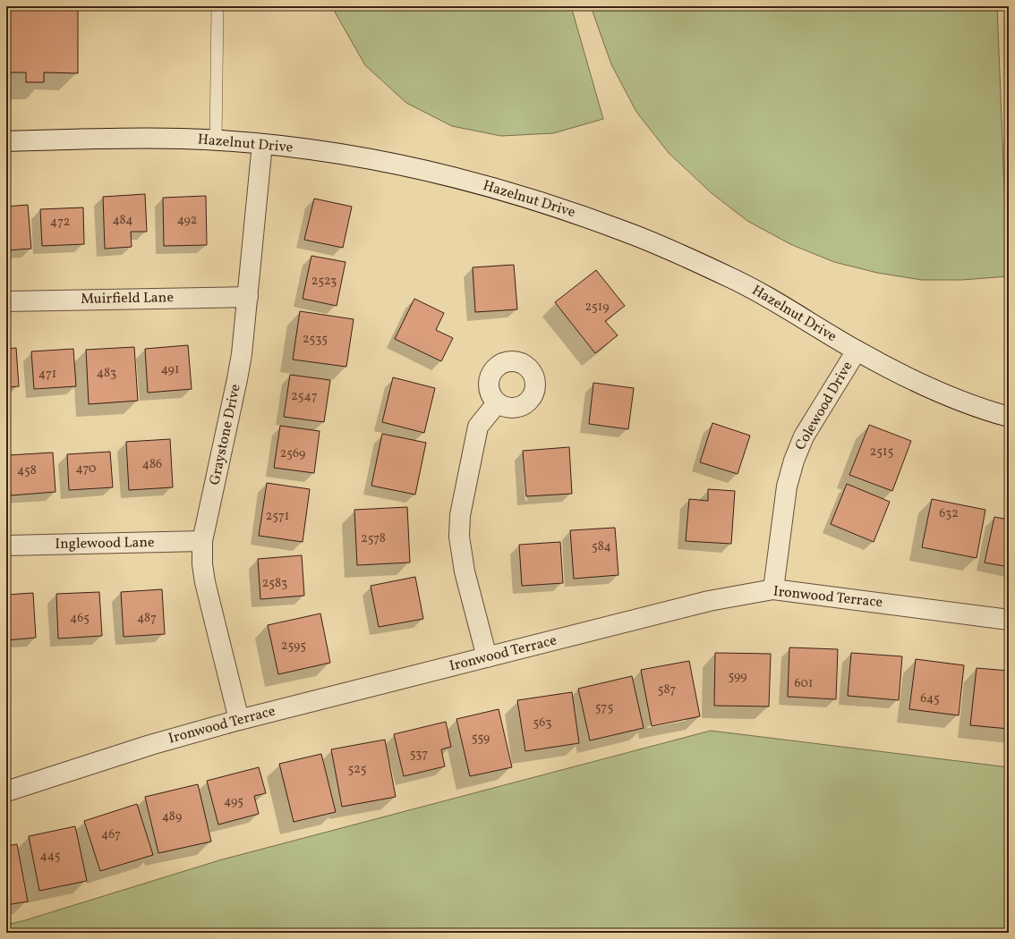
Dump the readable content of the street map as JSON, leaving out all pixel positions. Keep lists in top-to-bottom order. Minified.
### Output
{"streets":{"street":["Hazelnut Drive","Muirfield Lane","Colewood Drive","Graystone Drive","Inglewood Lane","Ironwood Terrace"]},"crossings":[["Hazelnut Drive","Colewood Drive"],["Hazelnut Drive","Graystone Drive"],["Muirfield Lane","Graystone Drive"],["Colewood Drive","Ironwood Terrace"],["Graystone Drive","Inglewood Lane"],["Graystone Drive","Ironwood Terrace"]],"house_numbers":["484","492","472","2523","2519","2535","491","483","471","2547","2515","2569","486","470","458","632","2571","2578","584","2583","465","487","2595","599","601","587","645","575","563","559","537","525","495","489","467","445"]}
